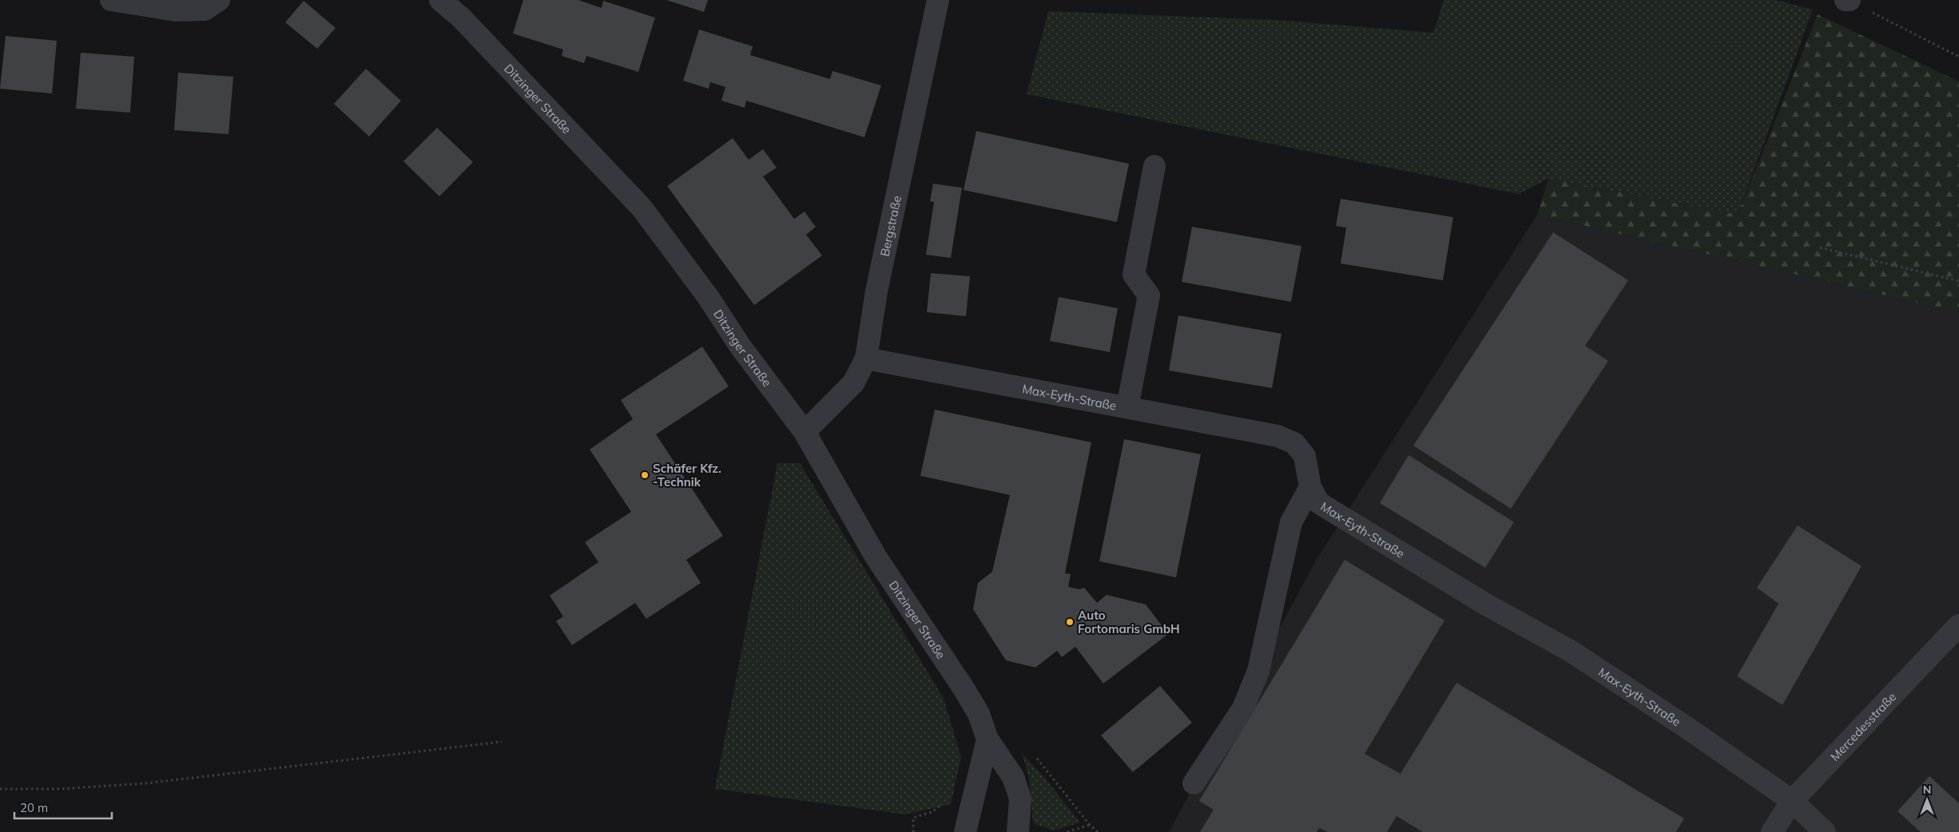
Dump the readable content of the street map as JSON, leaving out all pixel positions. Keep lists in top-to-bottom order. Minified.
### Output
{"streets":{"street":["Ditzinger Straße","Bergstraße","Max-Eyth-Straße","Mercedesstraße"]},"crossings":[["Ditzinger Straße","Bergstraße"],["Bergstraße","Max-Eyth-Straße"],["Max-Eyth-Straße","Mercedesstraße"]],"places":["Schäfer Kfz. -Technik","Auto Fortomaris GmbH"],"scale_bar":"20 m","north":"top"}
